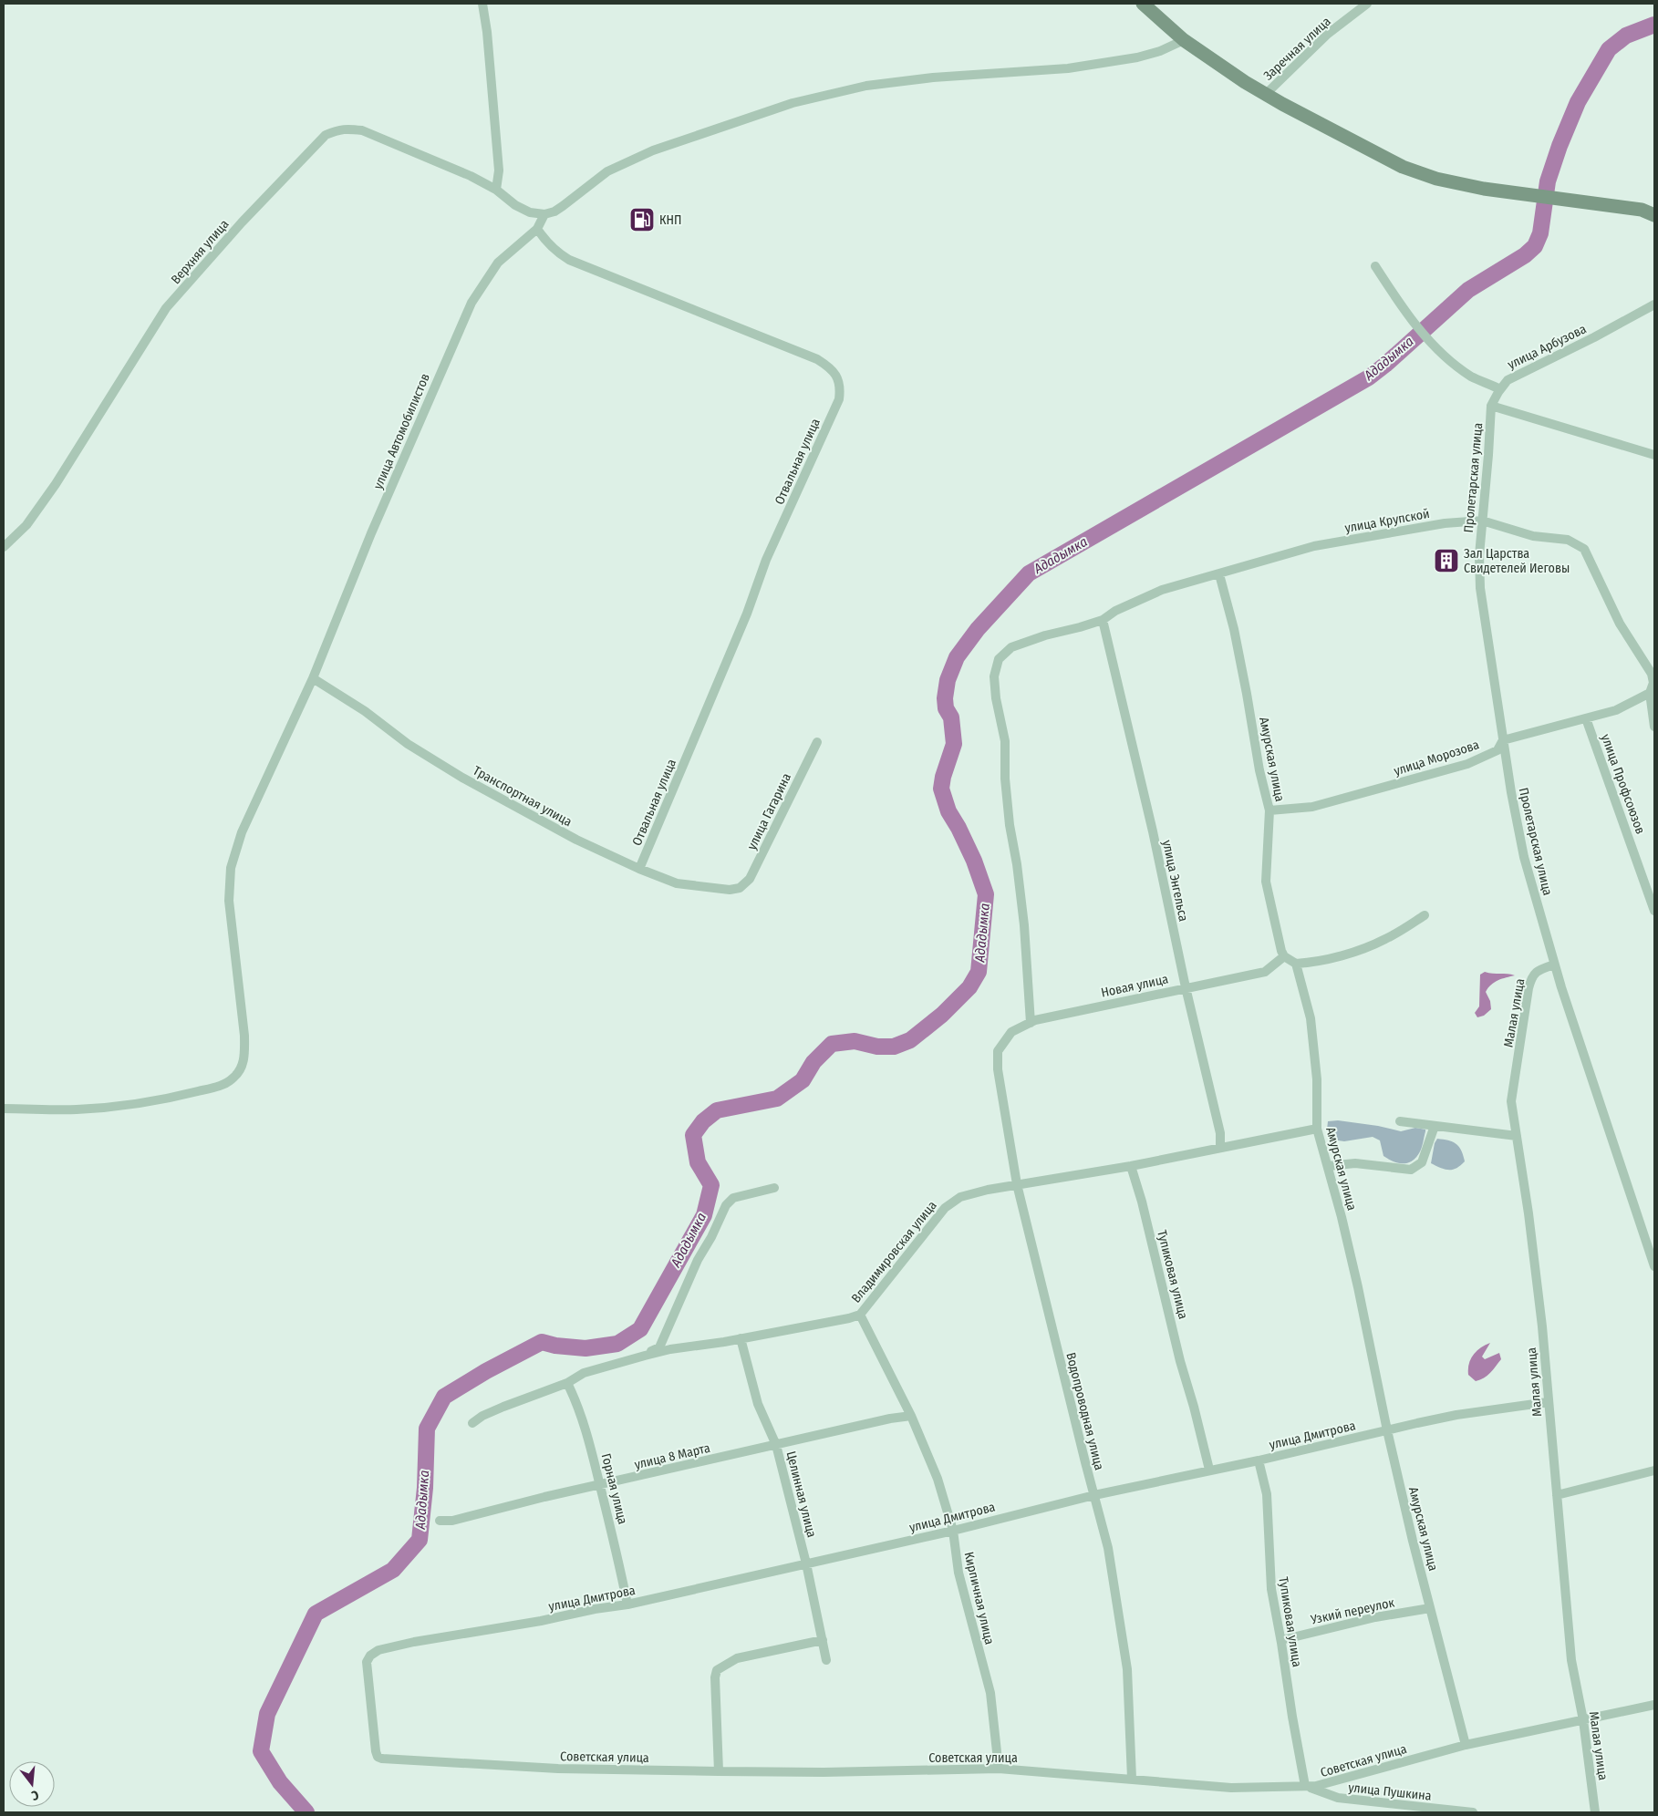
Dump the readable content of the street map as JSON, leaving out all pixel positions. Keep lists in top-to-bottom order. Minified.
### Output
{"streets":{"street":["Заречная улица","Верхняя улица","улица Арбузова","улица Автомобилистов","Отвальная улица","Пролетарская улица","улица Крупской","улица Морозова","Амурская улица","улица Профсоюзов","Транспортная улица","улица Гагарина","улица Энгельса","Новая улица","Малая улица","Владимировская улица","Тупиковая улица","Водопроводная улица","улица Дмитрова","улица 8 Марта","Горная улица","Целинная улица","Кирпичная улица","Узкий переулок","Советская улица","улица Пушкина"]},"crossings":[["Верхняя улица","улица Автомобилистов"],["улица Арбузова","Пролетарская улица"],["улица Автомобилистов","Отвальная улица"],["улица Автомобилистов","Транспортная улица"],["Отвальная улица","Транспортная улица"],["Пролетарская улица","улица Крупской"],["Пролетарская улица","улица Морозова"],["Пролетарская улица","Малая улица"],["улица Крупской","улица Морозова"],["улица Крупской","Амурская улица"],["улица Крупской","улица Энгельса"],["улица Крупской","Новая улица"],["улица Морозова","Амурская улица"],["улица Морозова","улица Профсоюзов"],["Амурская улица","Новая улица"],["Амурская улица","Владимировская улица"],["Амурская улица","улица Дмитрова"],["Амурская улица","Узкий переулок"],["Амурская улица","Советская улица"],["Транспортная улица","улица Гагарина"],["улица Энгельса","Новая улица"],["улица Энгельса","Владимировская улица"],["Новая улица","Водопроводная улица"],["Малая улица","улица Дмитрова"],["Малая улица","Советская улица"],["Владимировская улица","Тупиковая улица"],["Владимировская улица","Водопроводная улица"],["Владимировская улица","Горная улица"],["Владимировская улица","Целинная улица"],["Владимировская улица","Кирпичная улица"],["Тупиковая улица","улица Дмитрова"],["Тупиковая улица","Узкий переулок"],["Тупиковая улица","Советская улица"],["Тупиковая улица","улица Пушкина"],["Водопроводная улица","улица Дмитрова"],["Водопроводная улица","Советская улица"],["улица Дмитрова","Горная улица"],["улица Дмитрова","Целинная улица"],["улица Дмитрова","Кирпичная улица"],["улица Дмитрова","Советская улица"],["улица 8 Марта","Горная улица"],["улица 8 Марта","Целинная улица"],["улица 8 Марта","Кирпичная улица"],["Кирпичная улица","Советская улица"],["Советская улица","улица Пушкина"]],"water":["Ададымка"],"places":{"fuel station":["КНП"],"building":["Зал Царства Свидетелей Иеговы"]},"north":"bottom"}
